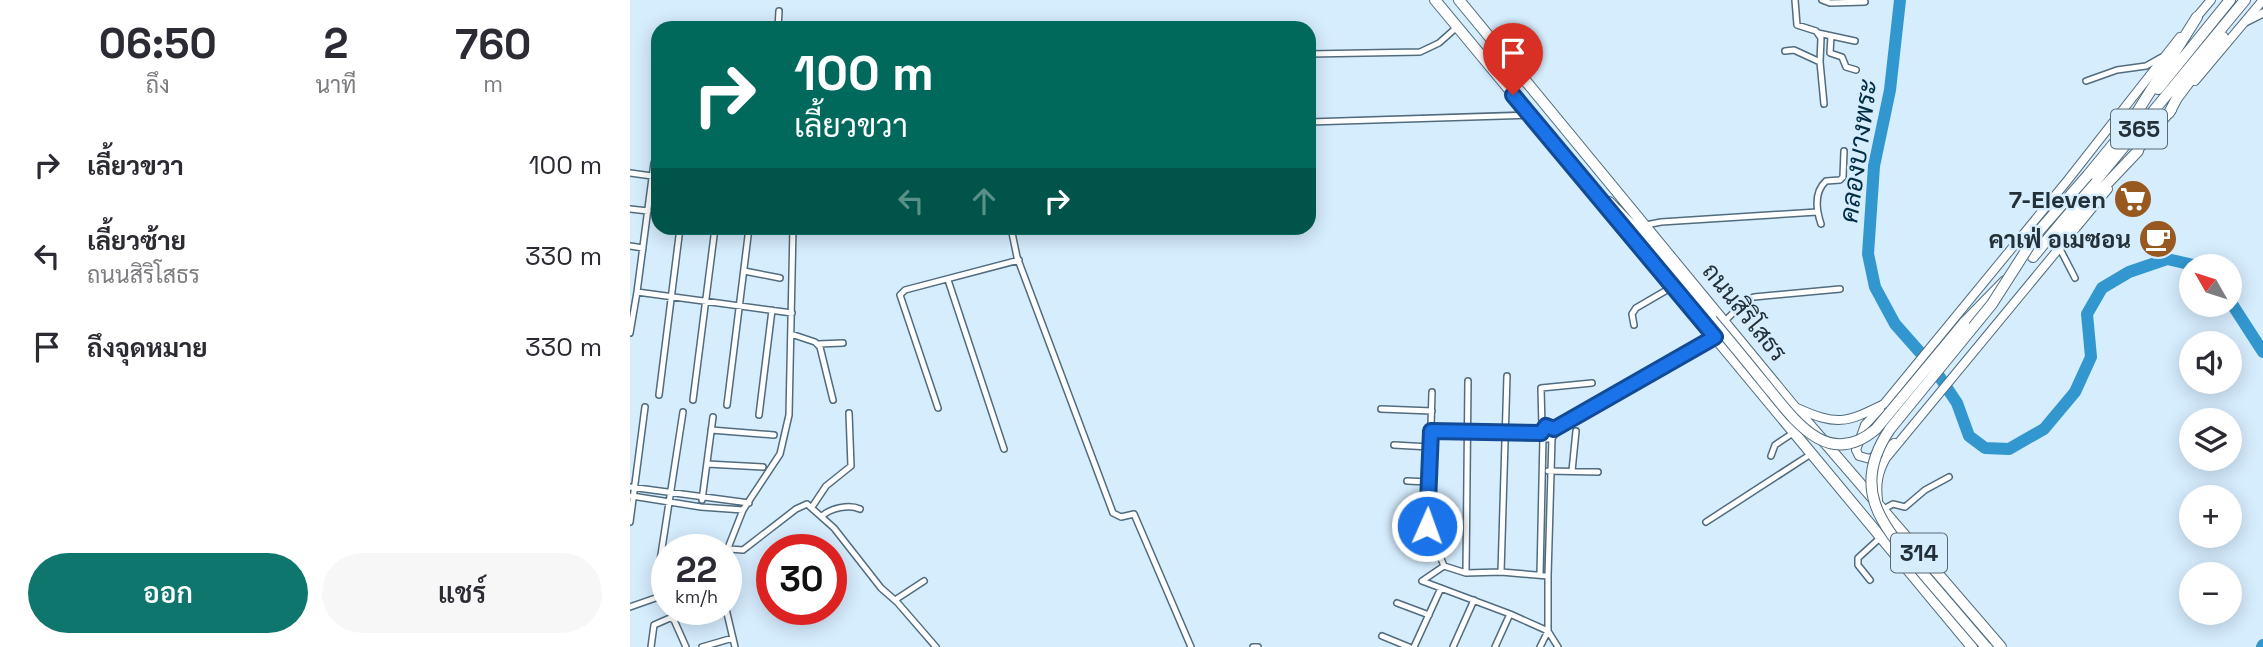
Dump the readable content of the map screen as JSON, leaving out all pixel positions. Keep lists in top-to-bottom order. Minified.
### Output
{"streets":{"highway":["365","ถนนสิริโสธร","314"]},"crossings":[["365","ถนนสิริโสธร"]],"water":["คลองบางพระ"],"places":{"supermarket":["7-Eleven"],"cafe":["คาเฟ่ อเมซอน"]},"north":"top left","page":{"eta":["06:50","ถึง","2","นาที","760","m"],"turn":["100 m","เลี้ยวขวา"],"list":[{"name":"เลี้ยวขวา","value":"100 m"},{"name":"เลี้ยวซ้าย","note":"ถนนสิริโสธร","value":"330 m"},{"name":"ถึงจุดหมาย","value":"330 m"}],"map_buttons":["+","−"],"speed":"22 km/h","limit":"30","buttons":["ออก","แชร์"]}}
